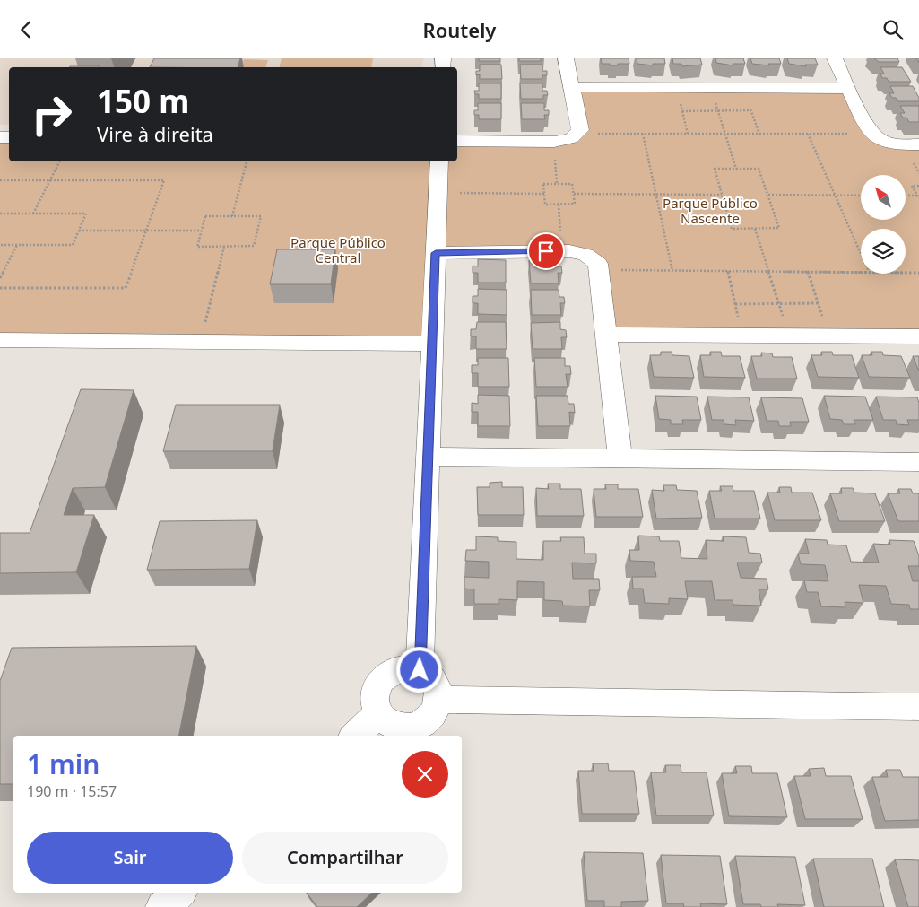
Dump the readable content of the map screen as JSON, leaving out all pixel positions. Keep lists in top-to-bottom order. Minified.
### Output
{"parks":["Parque Público Nascente","Parque Público Central"],"north":"top left","page":{"header":"Routely","turn":["150 m","Vire à direita"],"heading":["1 min","190 m · 15:57"],"buttons":["Sair","Compartilhar"]}}
